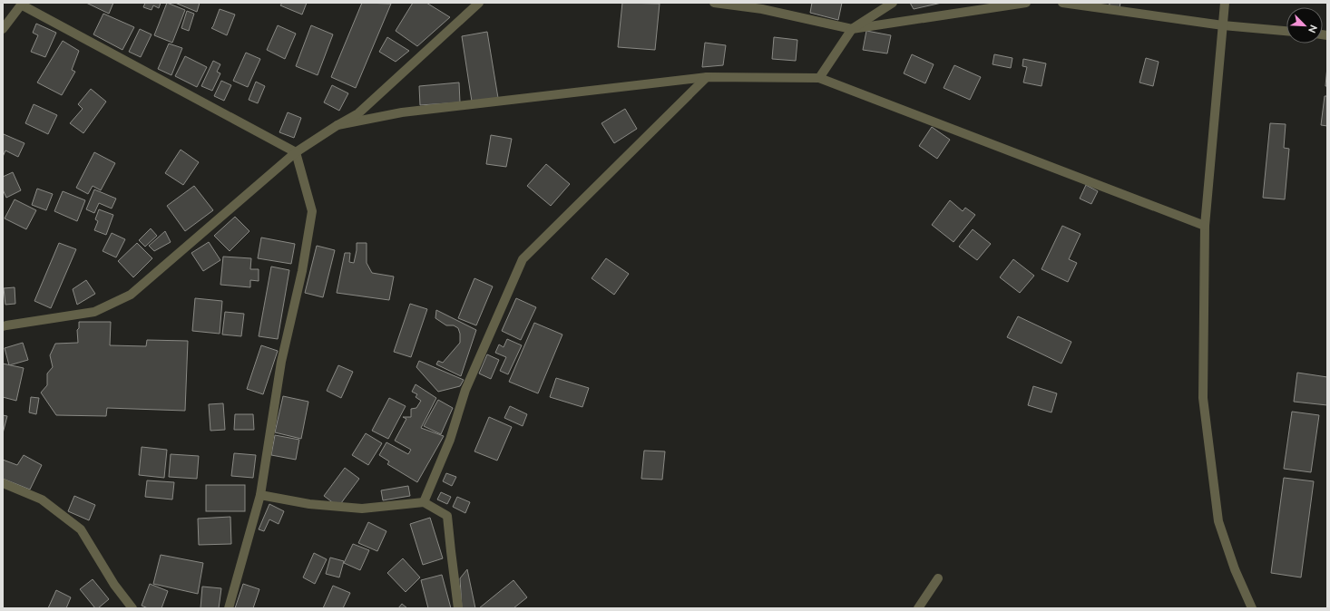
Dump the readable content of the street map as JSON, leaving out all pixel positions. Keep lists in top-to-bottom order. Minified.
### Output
{"north":"bottom right"}
